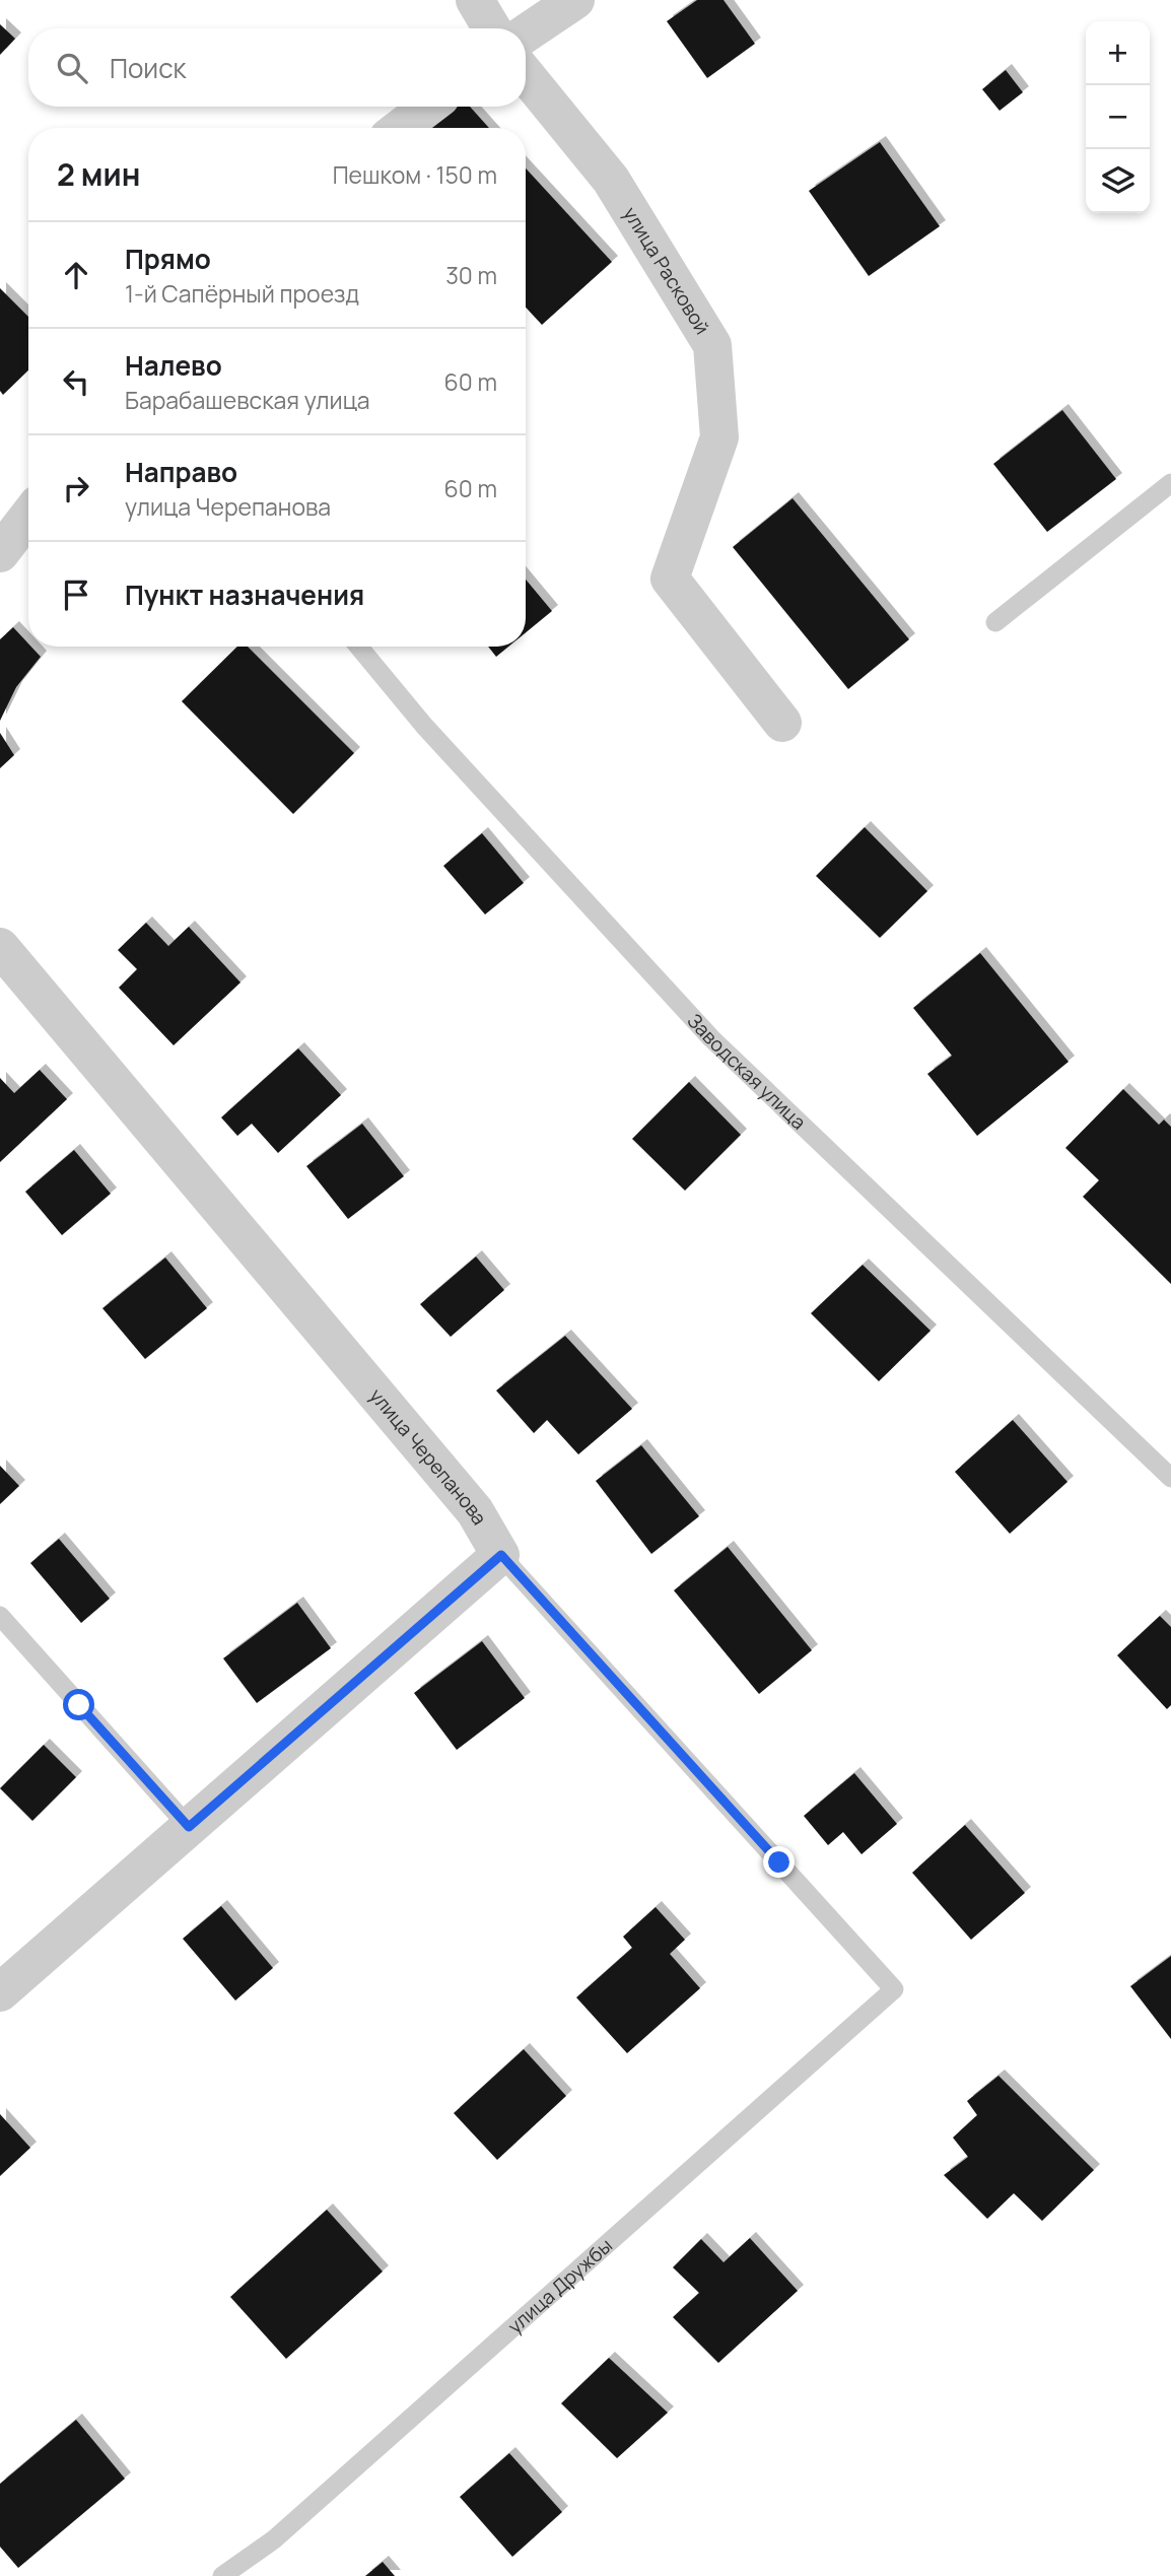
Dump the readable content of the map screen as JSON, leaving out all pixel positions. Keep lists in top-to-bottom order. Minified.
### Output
{"streets":{"street":["улица Расковой","улица Черепанова"],"lane":["Заводская улица","улица Дружбы"]},"crossings":[["улица Черепанова","улица Дружбы"]],"page":{"map_buttons":["+","−"],"search":"Поиск","heading":["2 мин","Пешком · 150 m"],"list":[["Прямо","1-й Сапёрный проезд","30 m"],["Налево","Барабашевская улица","60 m"],["Направо","улица Черепанова","60 m"],"Пункт назначения"]}}
